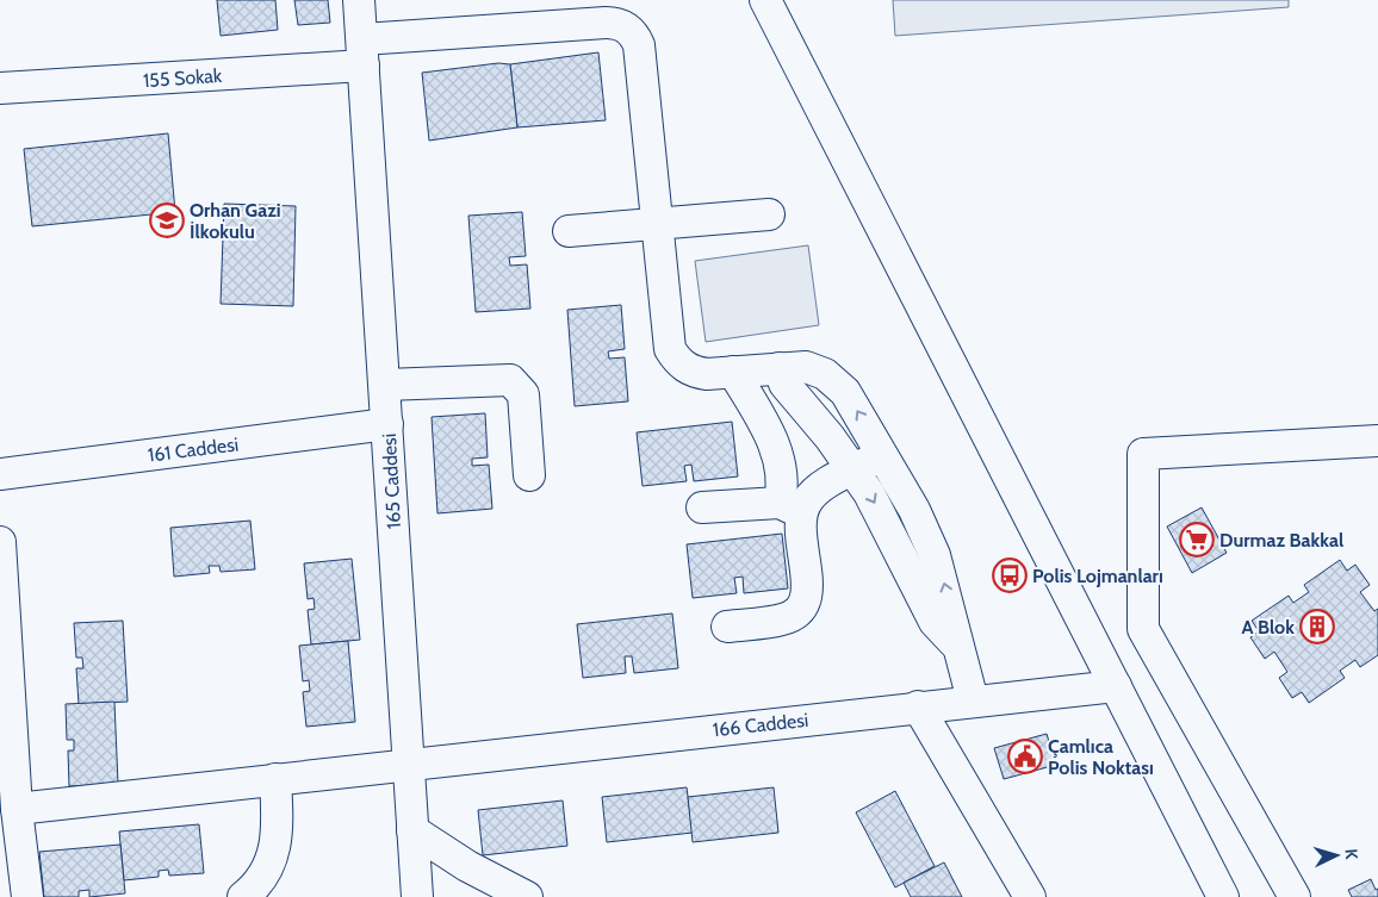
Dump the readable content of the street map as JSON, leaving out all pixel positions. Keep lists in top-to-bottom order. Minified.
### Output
{"streets":{"street":["155 Sokak","161 Caddesi","165 Caddesi","166 Caddesi"]},"crossings":[["155 Sokak","165 Caddesi"],["155 Sokak","166 Caddesi"],["161 Caddesi","165 Caddesi"],["165 Caddesi","166 Caddesi"]],"places":{"school or university":["Orhan Gazi İlkokulu"],"supermarket":["Durmaz Bakkal"],"bus stop":["Polis Lojmanları"],"building":["A Blok"],"public building":["Çamlıca Polis Noktası"]},"north":"right"}
